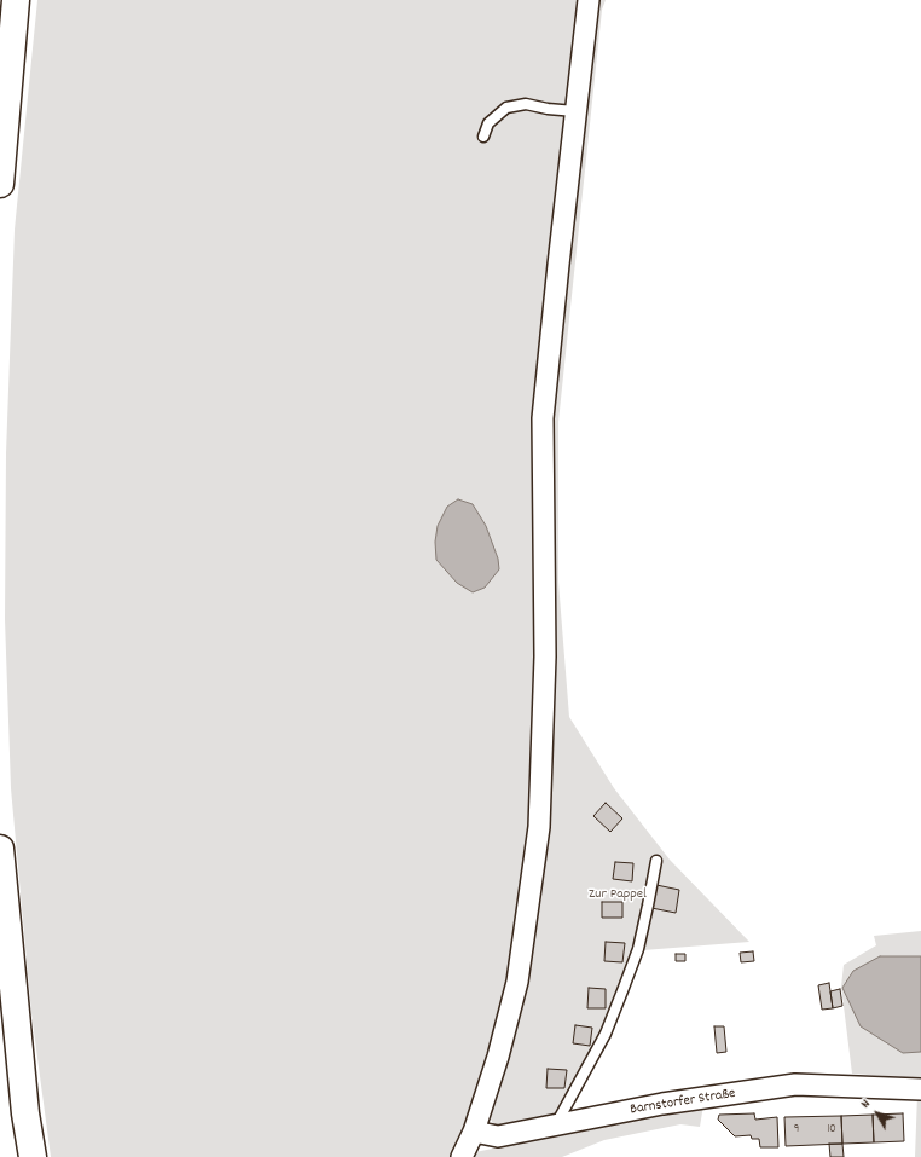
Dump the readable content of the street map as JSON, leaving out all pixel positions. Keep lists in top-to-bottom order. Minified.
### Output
{"streets":{"street":["Barnstorfer Straße"]},"parks":["Zur Pappel"],"house_numbers":["9","10"],"north":"top left"}
